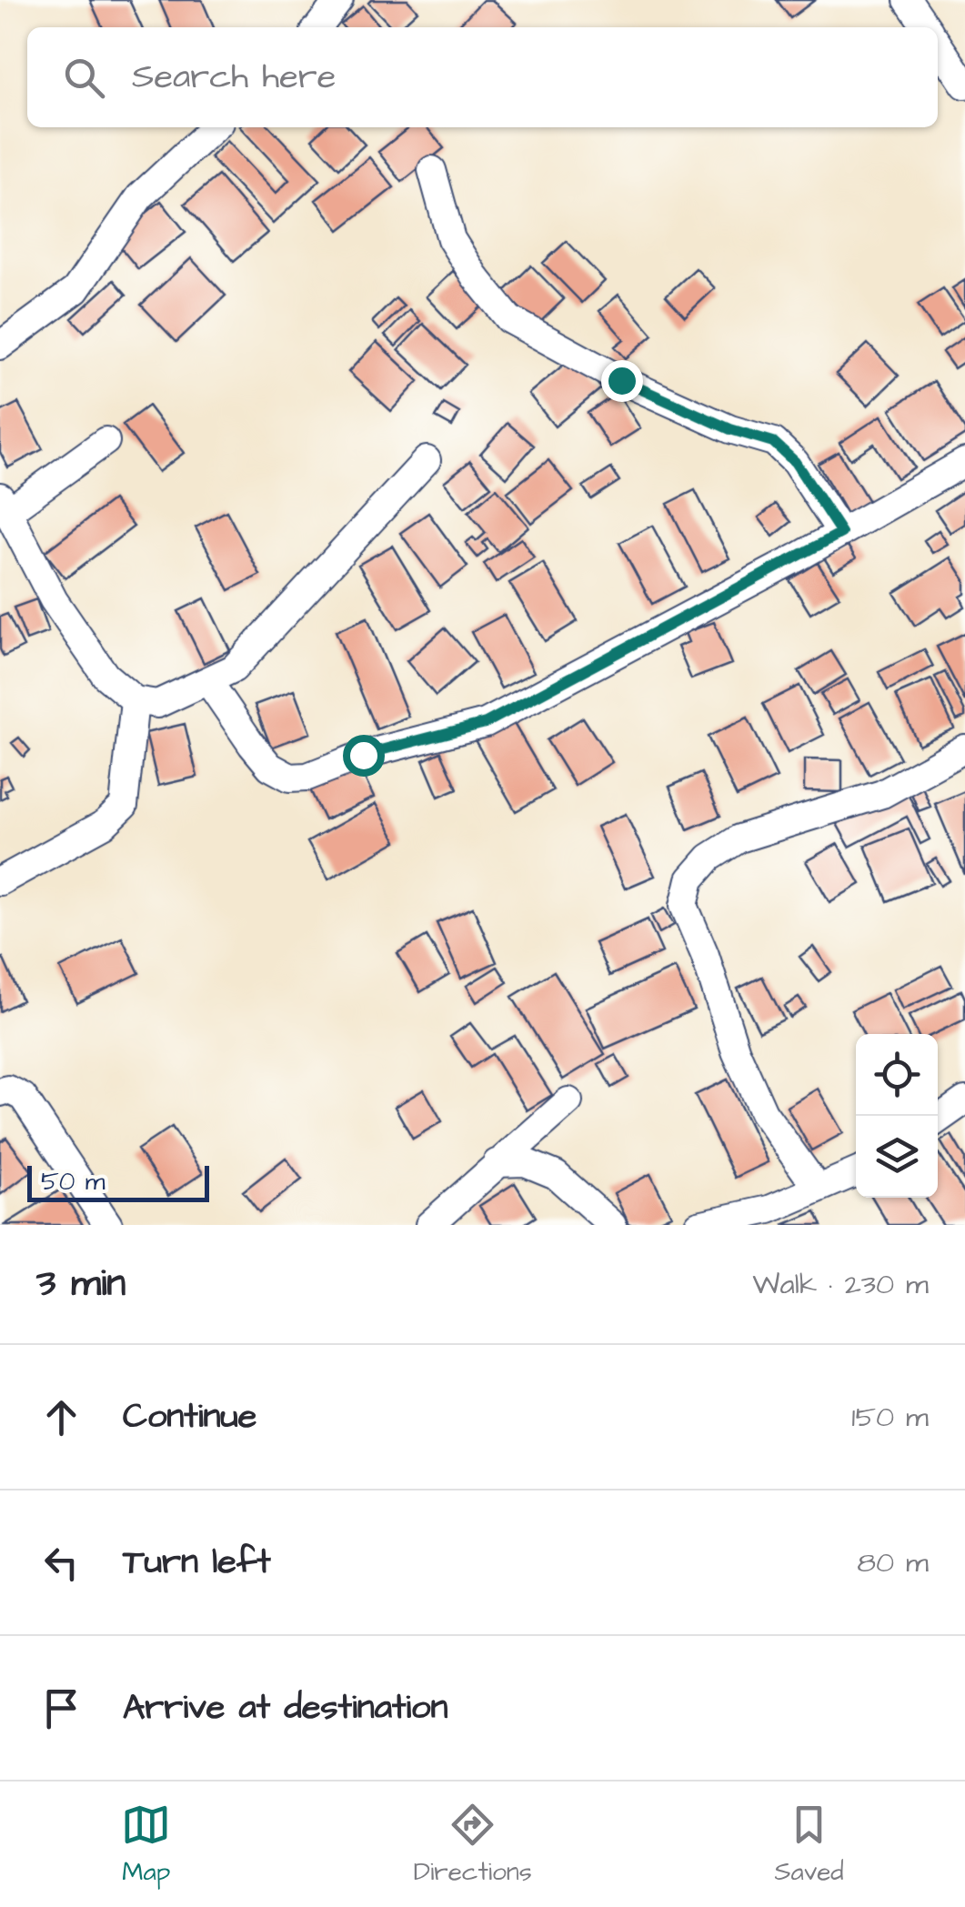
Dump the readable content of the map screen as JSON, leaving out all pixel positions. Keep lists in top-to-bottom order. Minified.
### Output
{"scale_bar":"50 m","page":{"search":"Search here","scale":"50 m","heading":["3 min","Walk · 230 m"],"list":[["Continue","150 m"],["Turn left","80 m"],"Arrive at destination"],"nav":["Map","Directions","Saved"]}}
